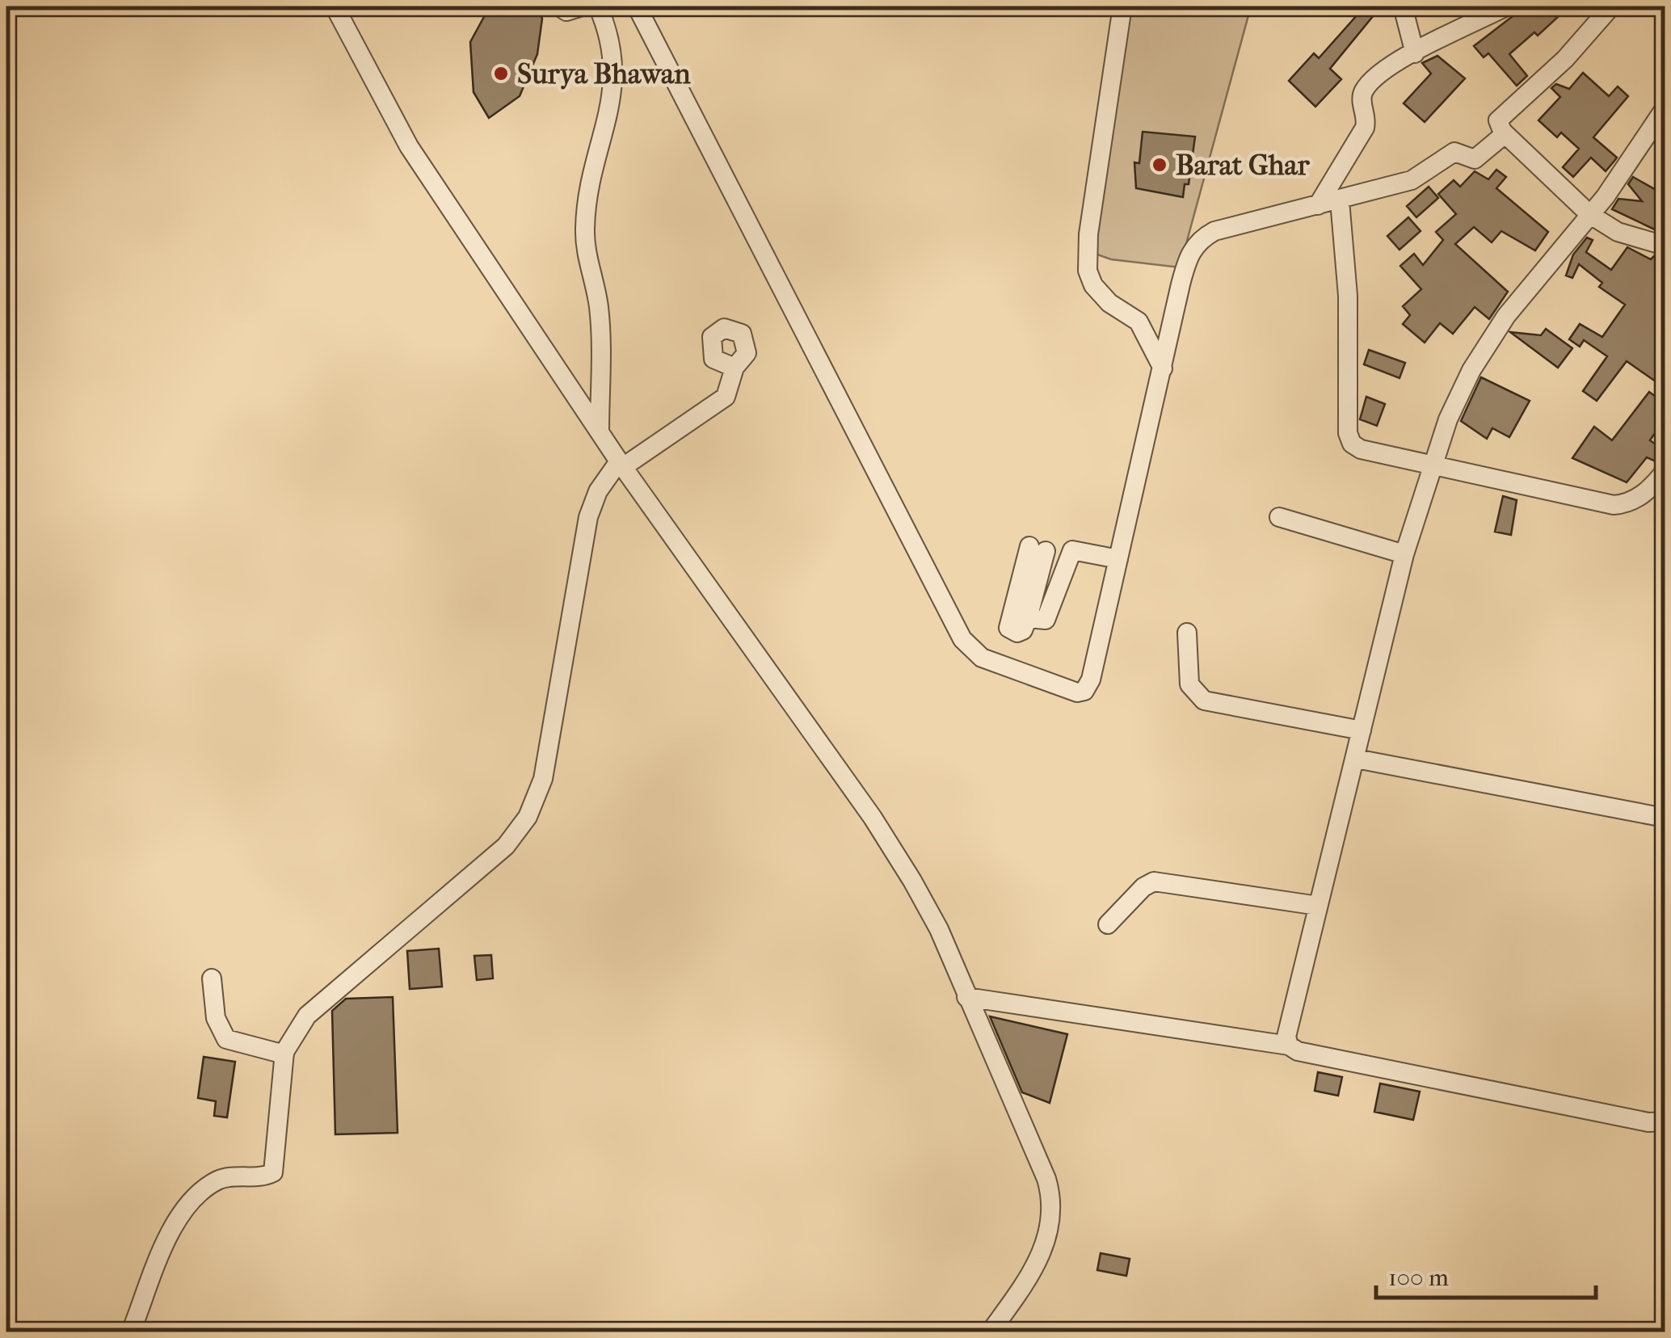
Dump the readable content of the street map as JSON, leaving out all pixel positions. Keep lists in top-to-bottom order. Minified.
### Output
{"places":["Surya Bhawan","Barat Ghar"],"scale_bar":"100 m"}
